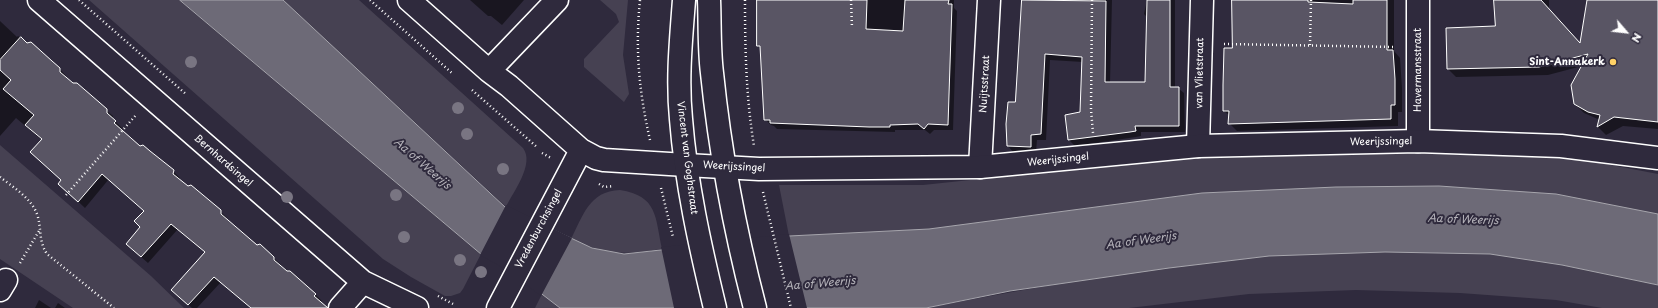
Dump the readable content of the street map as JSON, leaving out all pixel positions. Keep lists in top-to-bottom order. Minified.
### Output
{"streets":{"street":["Havermansstraat","van Vlietstraat","Nuijtsstraat","Weerijssingel","Vincent van Goghstraat","Bernhardsingel","Vredenburchsingel"]},"crossings":[["Havermansstraat","Weerijssingel"],["van Vlietstraat","Weerijssingel"],["Nuijtsstraat","Weerijssingel"],["Weerijssingel","Vincent van Goghstraat"],["Weerijssingel","Vredenburchsingel"]],"water":["Aa of Weerijs"],"places":["Sint-Annakerk"],"north":"bottom right"}
